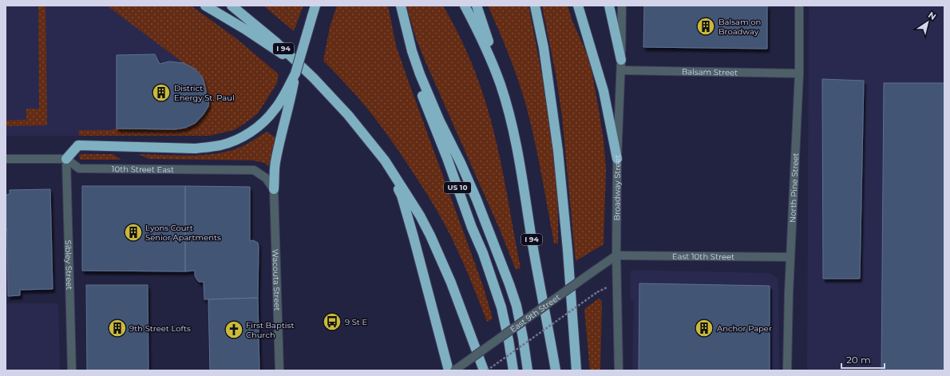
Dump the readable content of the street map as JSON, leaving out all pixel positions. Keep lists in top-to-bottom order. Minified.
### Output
{"streets":{"highway":["I 94","US 10"],"street":["Balsam Street","10th Street East","Broadway Street","North Pine Street","East 10th Street","Sibley Street","Wacouta Street","East 9th Street"]},"crossings":[["Balsam Street","Broadway Street"],["Balsam Street","North Pine Street"],["10th Street East","Sibley Street"],["10th Street East","Wacouta Street"],["Broadway Street","East 10th Street"],["Broadway Street","East 9th Street"],["North Pine Street","East 10th Street"],["East 10th Street","East 9th Street"]],"places":{"building":["Balsam on Broadway","District Energy St. Paul","Lyons Court Senior Apartments","9th Street Lofts","Anchor Paper"],"bus stop":["9 St E"],"church":["First Baptist Church"]},"scale_bar":"20 m","north":"top right"}
